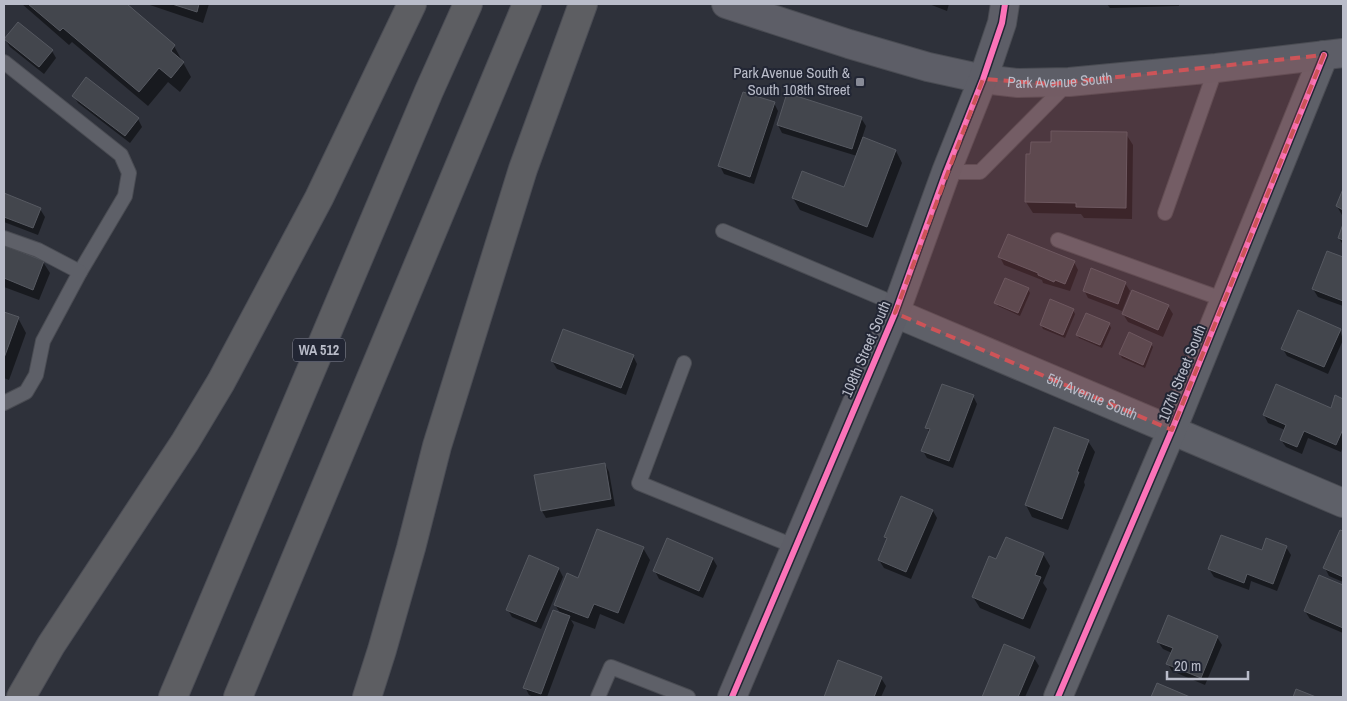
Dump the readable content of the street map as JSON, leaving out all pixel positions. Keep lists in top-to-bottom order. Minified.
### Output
{"streets":{"highway":["WA 512"],"street":["Park Avenue South","108th Street South","107th Street South","5th Avenue South"]},"crossings":[["Park Avenue South","108th Street South"],["Park Avenue South","107th Street South"],["108th Street South","5th Avenue South"],["107th Street South","5th Avenue South"]],"places":{"transit":["Park Avenue South & South 108th Street"]},"scale_bar":"20 m"}
